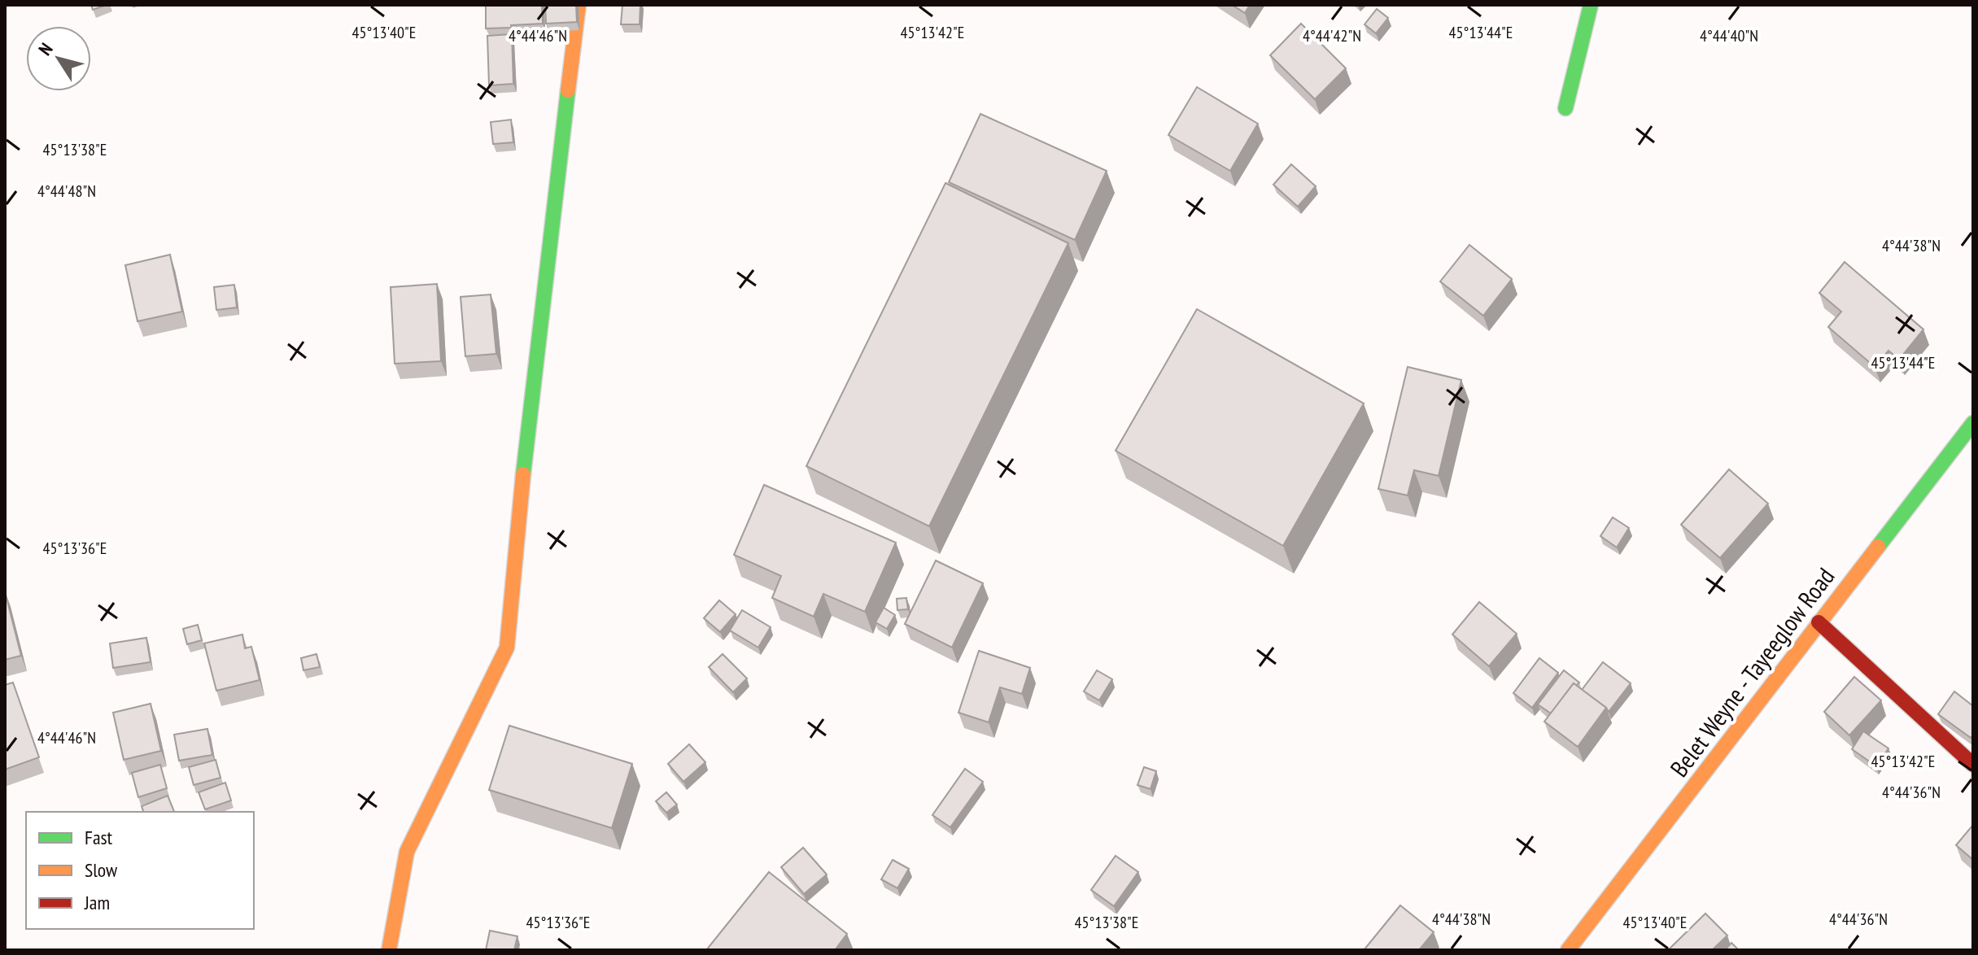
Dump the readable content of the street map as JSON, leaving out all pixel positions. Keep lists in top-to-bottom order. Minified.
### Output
{"streets":{"street":["Belet Weyne - Tayeeglow Road"]},"legend":["Fast","Slow","Jam"],"north":"top left","coordinates":["45°13'40\"E","45°13'42\"E","45°13'44\"E","4°44'40\"N","4°44'46\"N","4°44'42\"N","45°13'38\"E","4°44'48\"N","4°44'38\"N","45°13'36\"E","4°44'36\"N"]}
